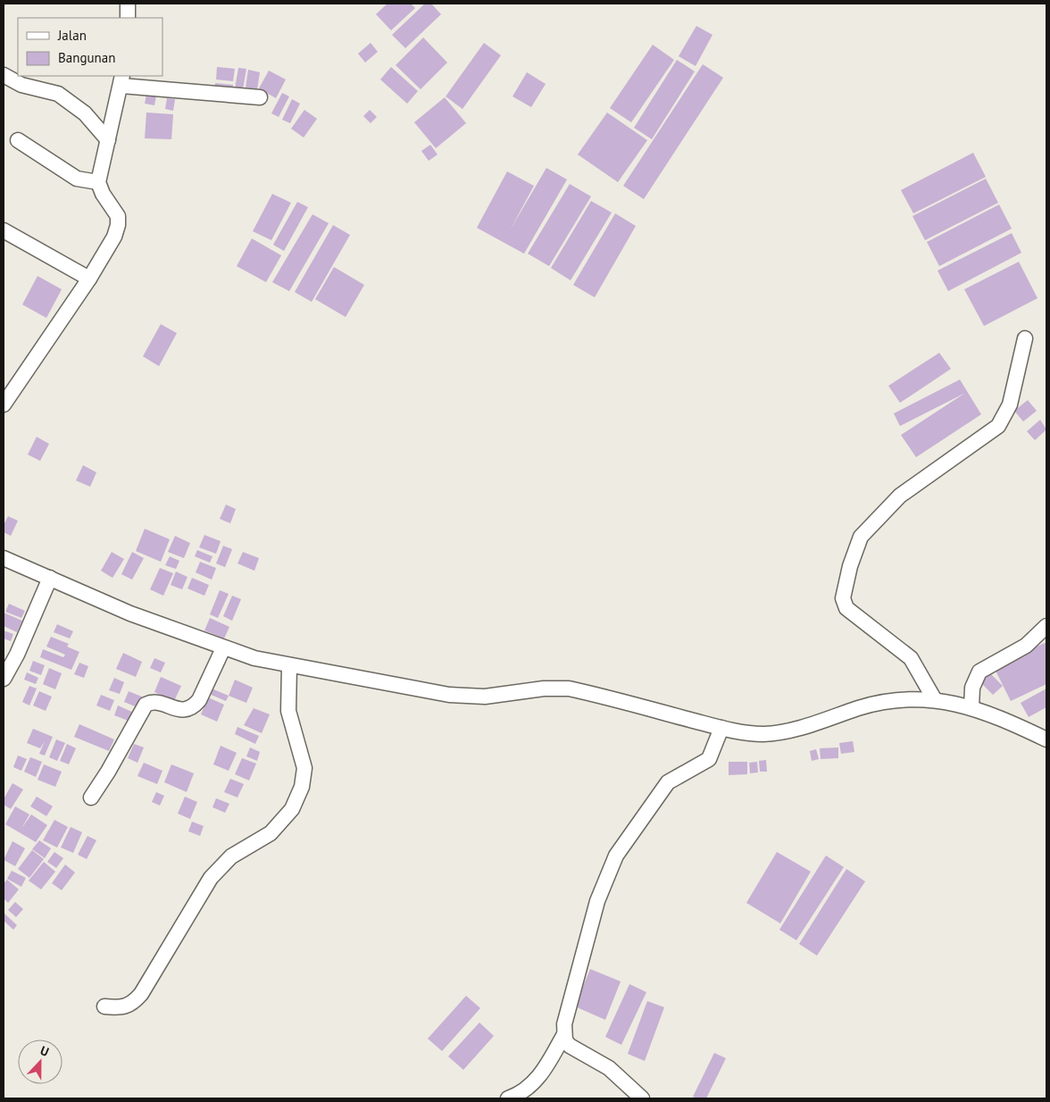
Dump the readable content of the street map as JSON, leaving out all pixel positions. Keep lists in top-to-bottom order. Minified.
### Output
{"legend":["Jalan","Bangunan"],"north":"top"}
